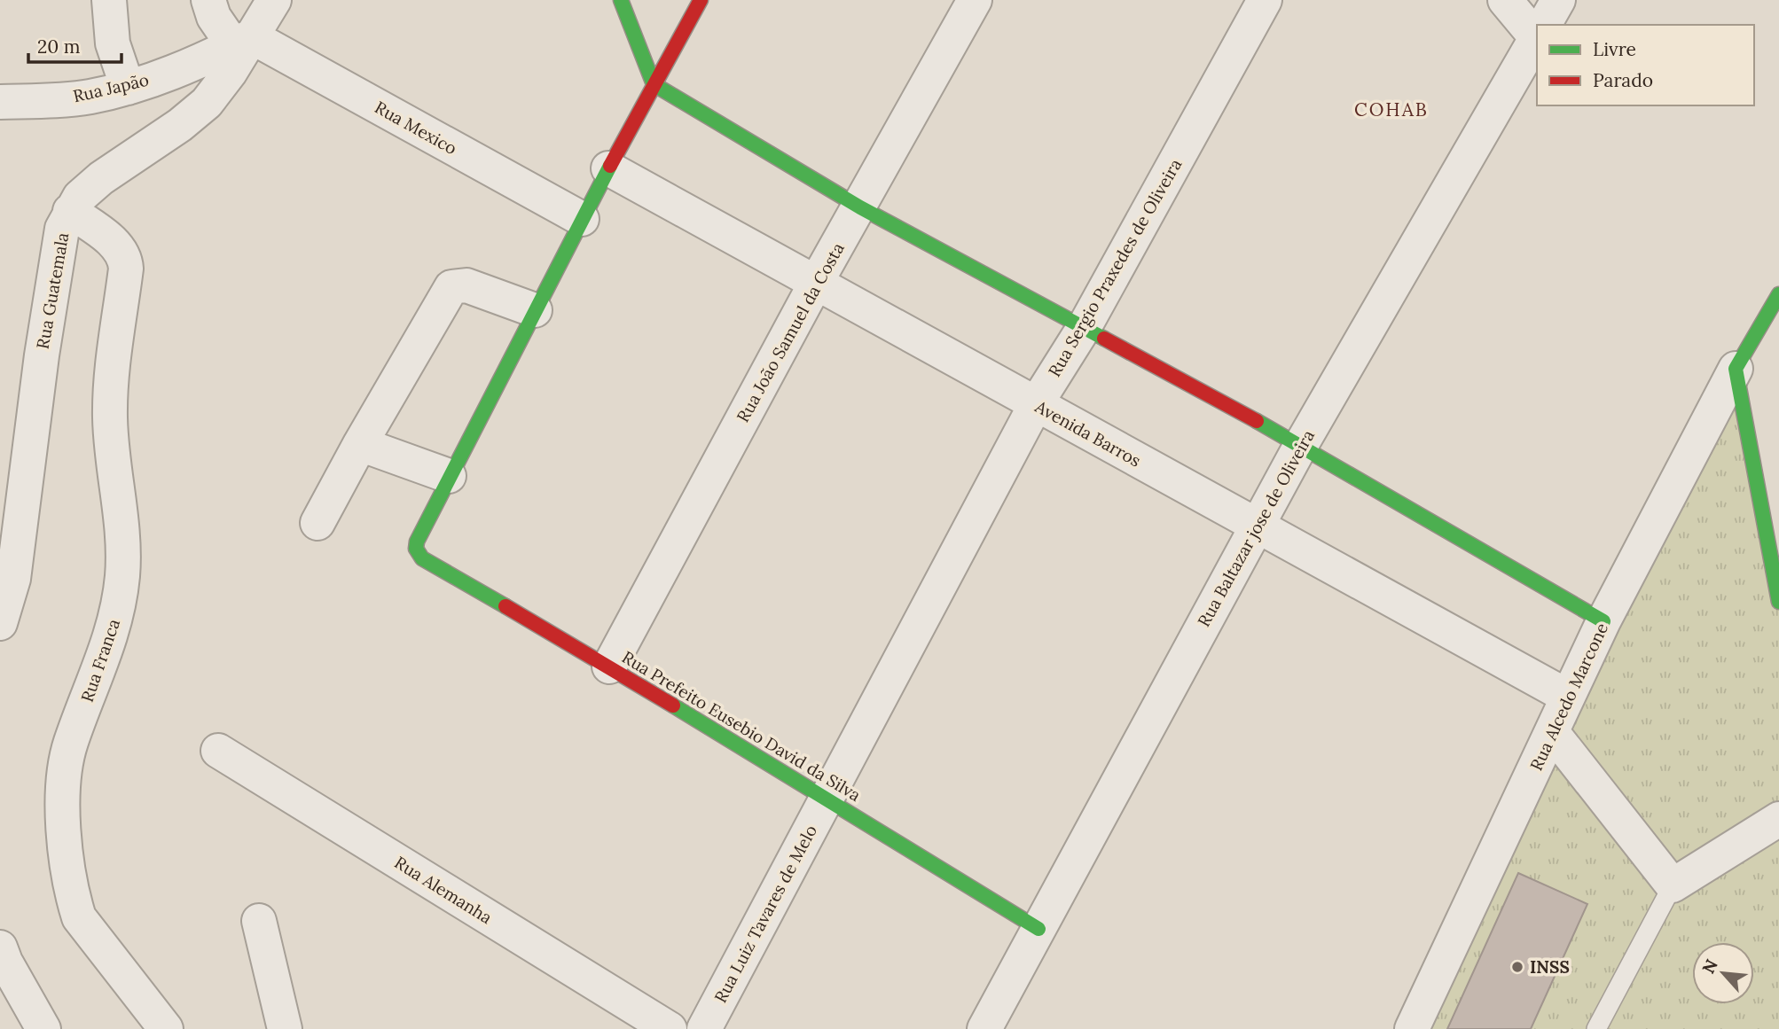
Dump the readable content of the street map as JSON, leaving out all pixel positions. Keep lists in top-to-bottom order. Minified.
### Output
{"streets":{"street":["Rua Japão","Rua Mexico","Rua Sergio Praxedes de Oliveira","Rua Guatemala","Rua João Samuel da Costa","Avenida Barros","Rua Baltazar jose de Oliveira","Rua Franca","Rua Alcedo Marcone","Rua Prefeito Eusebio David da Silva","Rua Alemanha","Rua Luiz Tavares de Melo"]},"crossings":[["Rua Japão","Rua Mexico"],["Rua Japão","Rua Guatemala"],["Rua Mexico","Rua Guatemala"],["Rua Sergio Praxedes de Oliveira","Avenida Barros"],["Rua Sergio Praxedes de Oliveira","Rua Prefeito Eusebio David da Silva"],["Rua Sergio Praxedes de Oliveira","Rua Luiz Tavares de Melo"],["Rua Guatemala","Rua Franca"],["Rua João Samuel da Costa","Avenida Barros"],["Rua João Samuel da Costa","Rua Prefeito Eusebio David da Silva"],["Avenida Barros","Rua Baltazar jose de Oliveira"],["Avenida Barros","Rua Alcedo Marcone"],["Rua Baltazar jose de Oliveira","Rua Prefeito Eusebio David da Silva"],["Rua Prefeito Eusebio David da Silva","Rua Luiz Tavares de Melo"]],"districts":["COHAB"],"places":["INSS"],"legend":["Livre","Parado"],"scale_bar":"20 m","north":"top left"}
